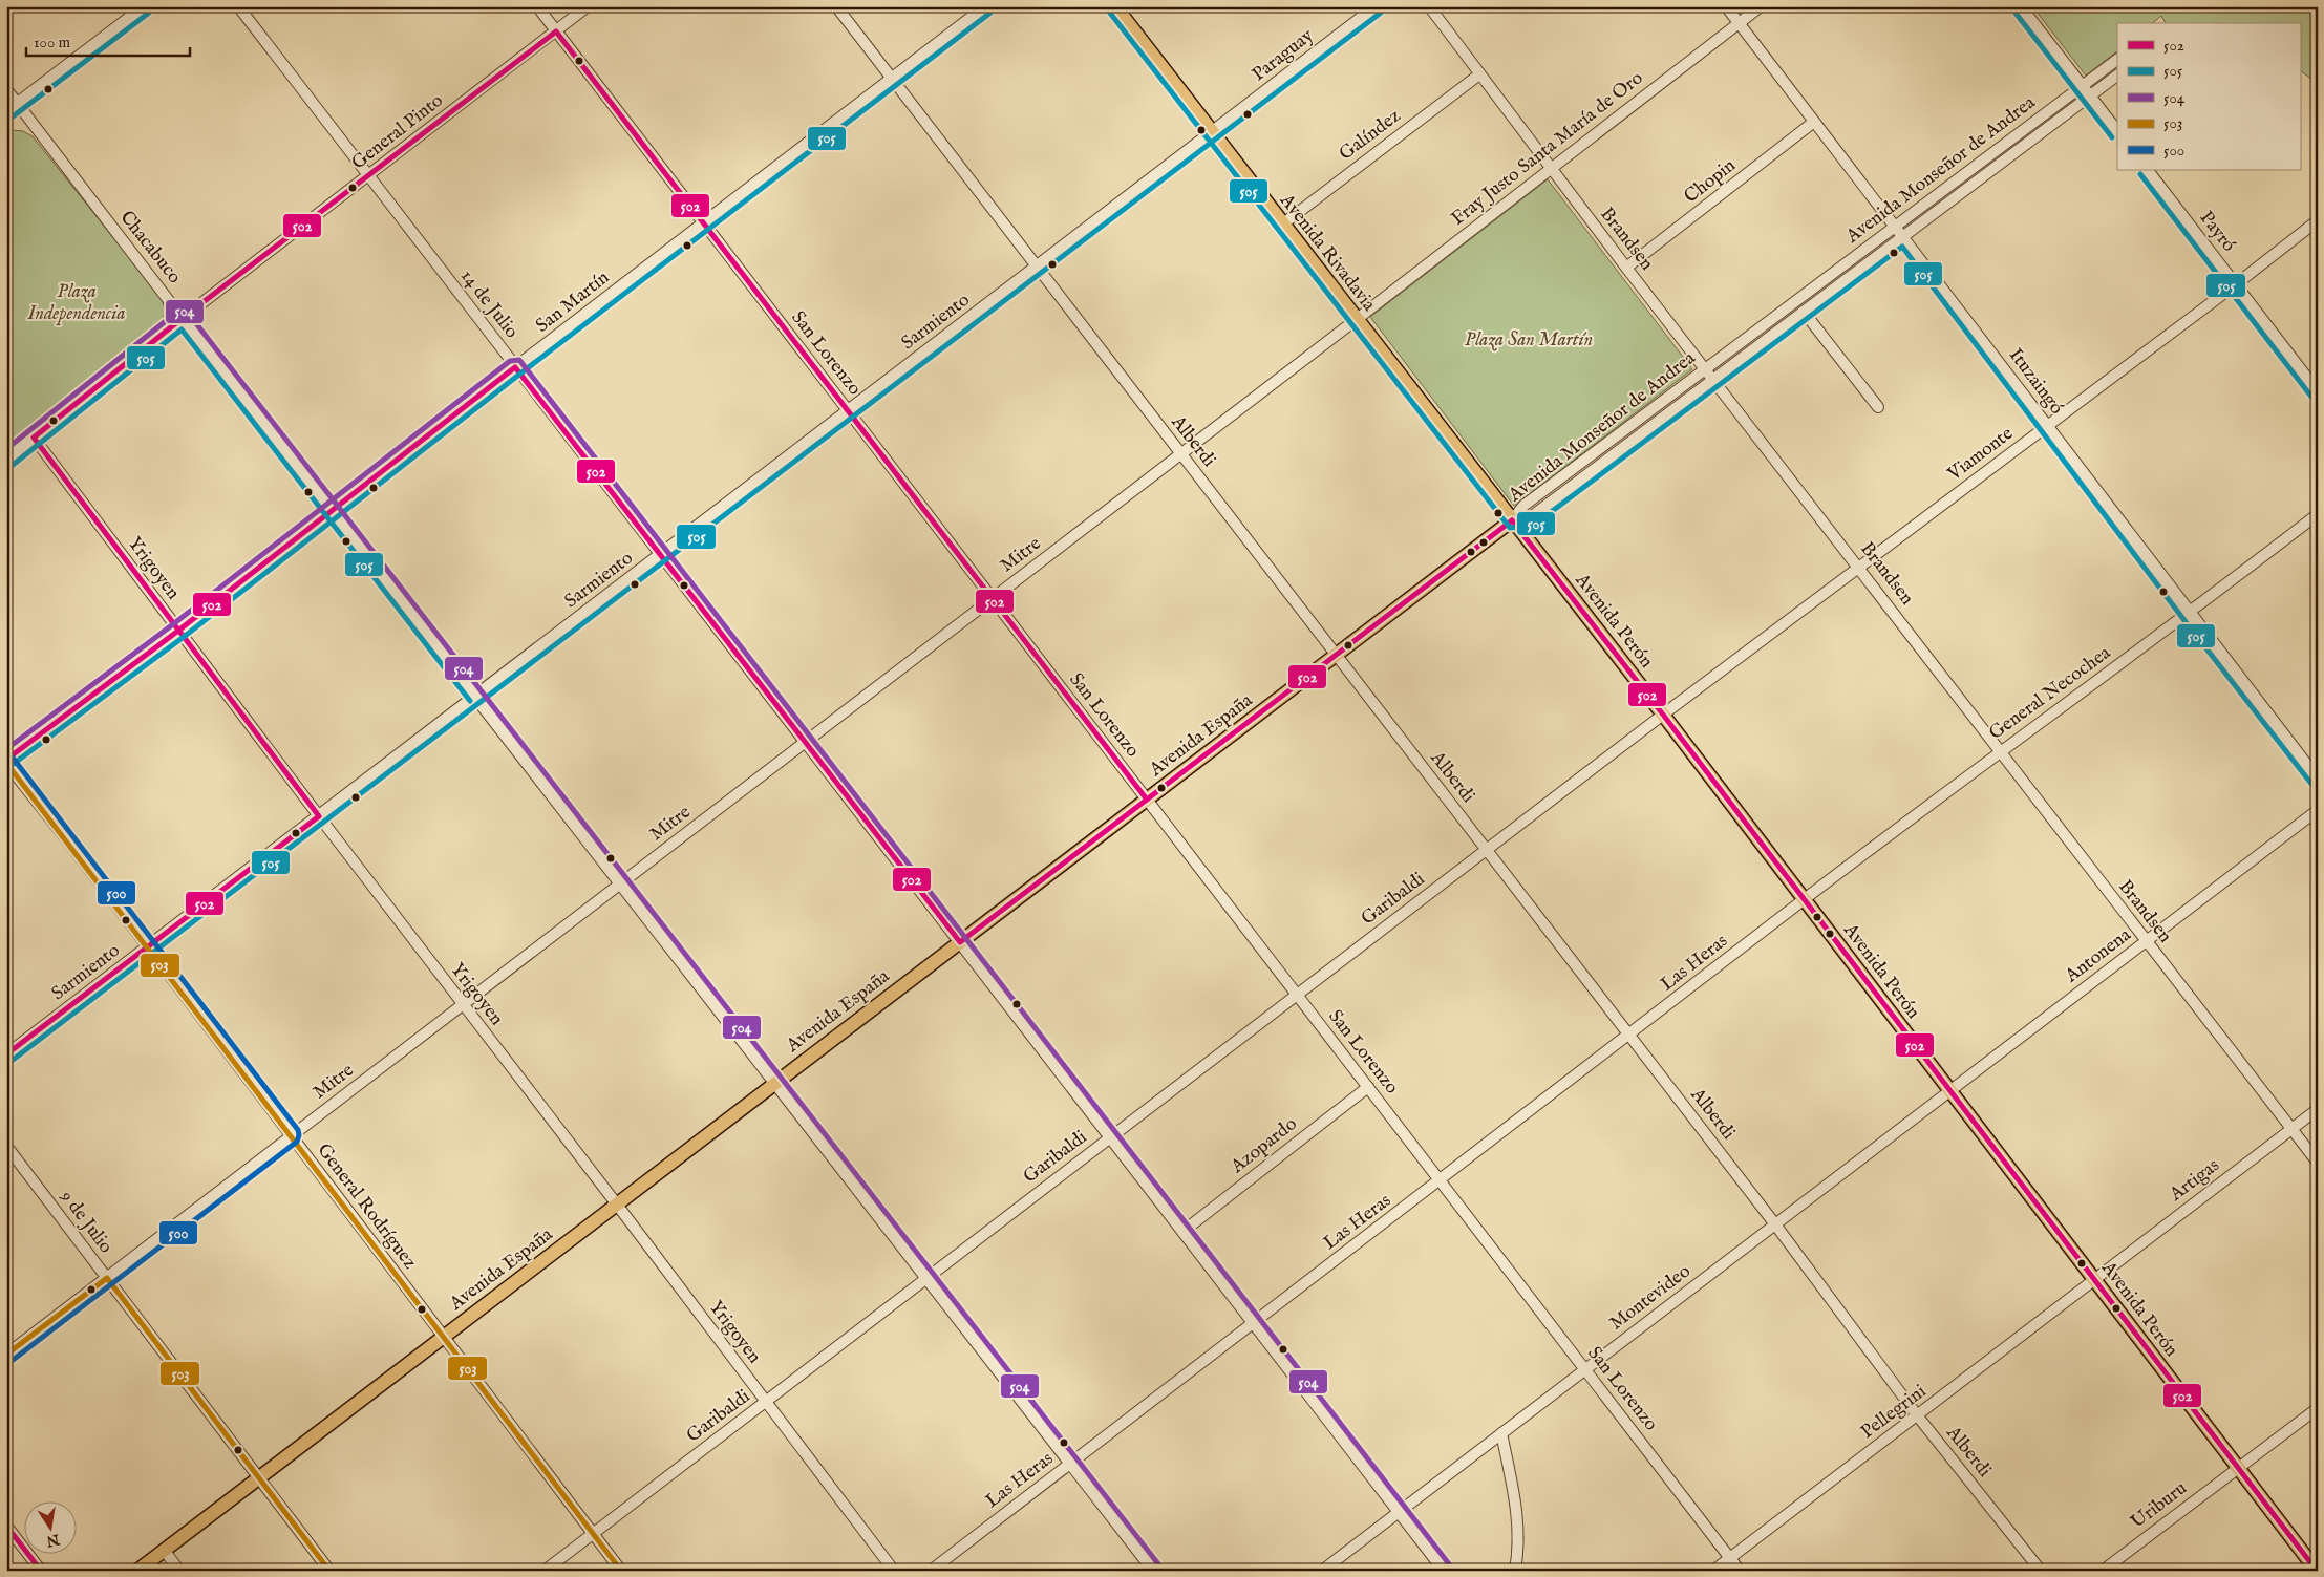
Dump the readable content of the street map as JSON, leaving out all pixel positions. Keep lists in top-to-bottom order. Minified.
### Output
{"streets":{"main road":["Avenida Rivadavia","Avenida Perón","Avenida España"],"street":["Paraguay","General Pinto","Galíndez","Fray Justo Santa María de Oro","Avenida Monseñor de Andrea","Chopin","Payró","Brandsen","Chacabuco","San Martín","14 de Julio","Sarmiento","San Lorenzo","Ituzaingó","Alberdi","Viamonte","Mitre","Yrigoyen","General Necochea","Garibaldi","Antonena","Las Heras","Azopardo","Artigas","General Rodríguez","9 de Julio","Montevideo","Pellegrini","Uriburu"]},"crossings":[["Paraguay","Avenida Rivadavia"],["Paraguay","Sarmiento"],["General Pinto","Chacabuco"],["General Pinto","14 de Julio"],["General Pinto","San Lorenzo"],["General Pinto","Yrigoyen"],["Galíndez","Brandsen"],["Galíndez","Avenida Rivadavia"],["Fray Justo Santa María de Oro","Brandsen"],["Fray Justo Santa María de Oro","Avenida Rivadavia"],["Fray Justo Santa María de Oro","Ituzaingó"],["Fray Justo Santa María de Oro","Mitre"],["Avenida Monseñor de Andrea","Brandsen"],["Avenida Monseñor de Andrea","Avenida Rivadavia"],["Avenida Monseñor de Andrea","Ituzaingó"],["Avenida Monseñor de Andrea","Avenida Perón"],["Avenida Monseñor de Andrea","Avenida España"],["Chopin","Brandsen"],["Chopin","Ituzaingó"],["Payró","Viamonte"],["Brandsen","Viamonte"],["Brandsen","General Necochea"],["Brandsen","Antonena"],["Brandsen","Artigas"],["Chacabuco","San Martín"],["Chacabuco","Sarmiento"],["Chacabuco","Mitre"],["Chacabuco","Avenida España"],["Chacabuco","Garibaldi"],["Chacabuco","Las Heras"],["Avenida Rivadavia","Sarmiento"],["Avenida Rivadavia","Mitre"],["Avenida Rivadavia","Avenida Perón"],["Avenida Rivadavia","Avenida España"],["San Martín","14 de Julio"],["San Martín","San Lorenzo"],["San Martín","Alberdi"],["San Martín","Yrigoyen"],["San Martín","General Rodríguez"],["14 de Julio","Sarmiento"],["14 de Julio","Mitre"],["14 de Julio","Avenida España"],["14 de Julio","Garibaldi"],["14 de Julio","Las Heras"],["14 de Julio","Azopardo"],["14 de Julio","Montevideo"],["Sarmiento","San Lorenzo"],["Sarmiento","Alberdi"],["Sarmiento","Yrigoyen"],["Sarmiento","General Rodríguez"],["San Lorenzo","Mitre"],["San Lorenzo","Avenida España"],["San Lorenzo","Garibaldi"],["San Lorenzo","Las Heras"],["San Lorenzo","Azopardo"],["San Lorenzo","Montevideo"],["San Lorenzo","Pellegrini"],["Ituzaingó","Viamonte"],["Ituzaingó","General Necochea"],["Alberdi","Mitre"],["Alberdi","Avenida España"],["Alberdi","Garibaldi"],["Alberdi","Las Heras"],["Alberdi","Montevideo"],["Alberdi","Pellegrini"],["Viamonte","Avenida Perón"],["Viamonte","Garibaldi"],["Mitre","Yrigoyen"],["Mitre","General Rodríguez"],["Mitre","9 de Julio"],["Yrigoyen","Avenida España"],["Yrigoyen","Garibaldi"],["Avenida Perón","General Necochea"],["Avenida Perón","Avenida España"],["Avenida Perón","Garibaldi"],["Avenida Perón","Antonena"],["Avenida Perón","Las Heras"],["Avenida Perón","Artigas"],["Avenida Perón","Montevideo"],["Avenida Perón","Pellegrini"],["Avenida Perón","Uriburu"],["General Necochea","Las Heras"],["Avenida España","General Rodríguez"],["Avenida España","9 de Julio"],["Garibaldi","General Rodríguez"],["Antonena","Montevideo"],["Artigas","Pellegrini"]],"parks":["Plaza Independencia","Plaza San Martín"],"lines":["transit line 505","transit line 502","transit line 504","transit line 500","transit line 503"],"legend":["502","505","504","503","500"],"scale_bar":"100 m","north":"bottom"}
